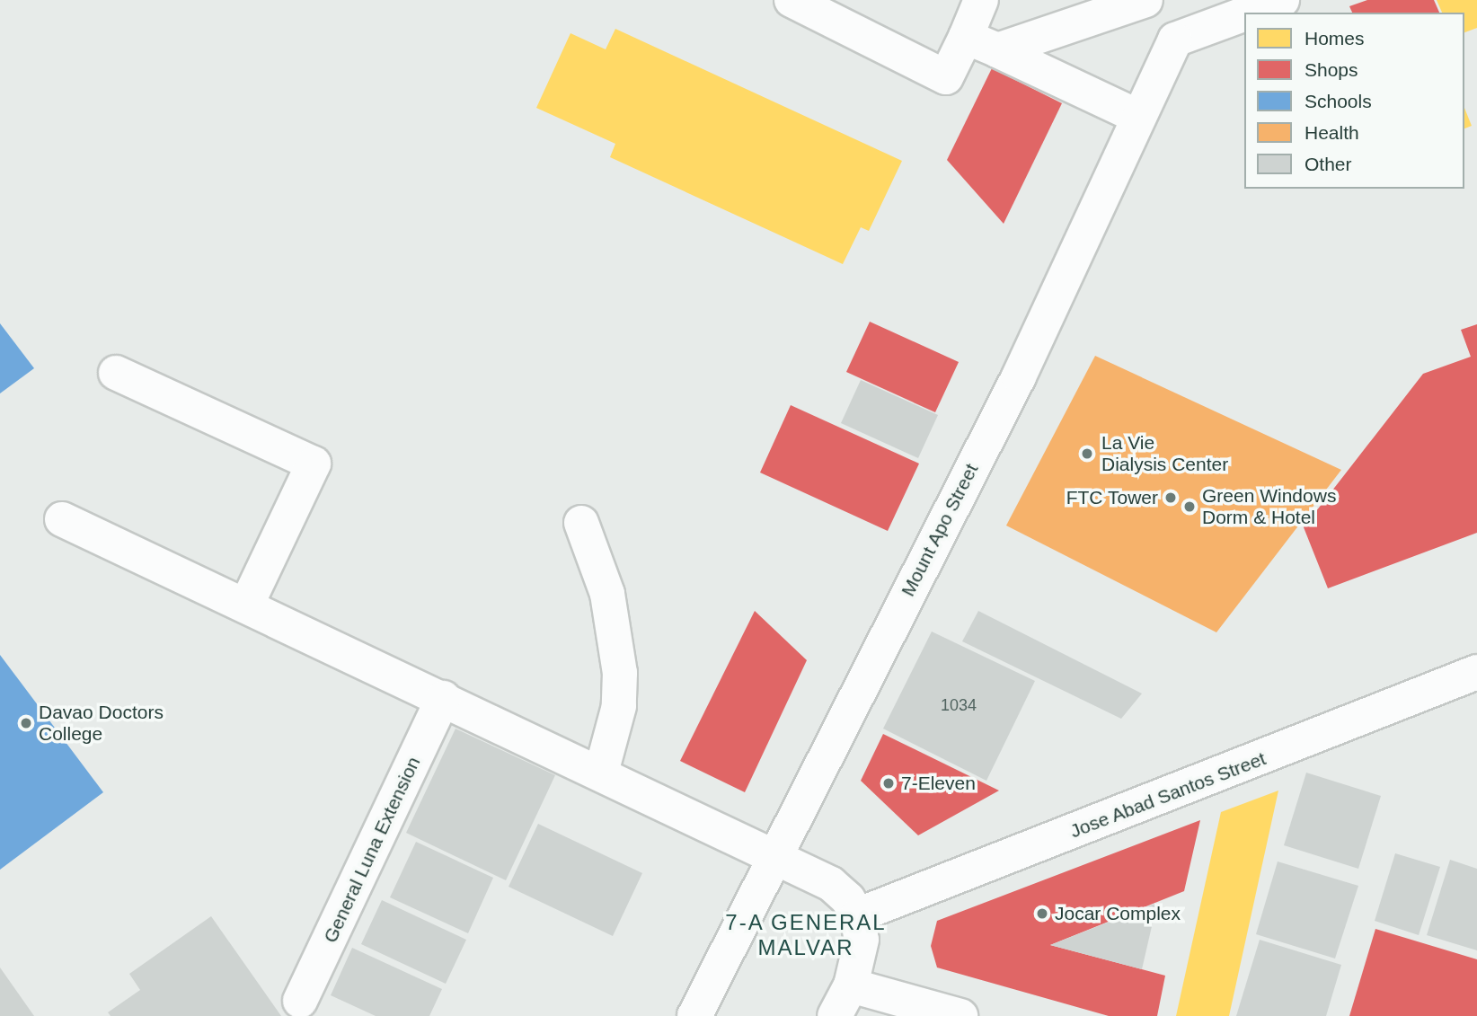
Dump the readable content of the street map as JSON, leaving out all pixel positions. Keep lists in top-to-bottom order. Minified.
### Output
{"streets":{"street":["Mount Apo Street","Jose Abad Santos Street","General Luna Extension"]},"districts":["7-A GENERAL MALVAR"],"places":["La Vie Dialysis Center","FTC Tower","Green Windows Dorm & Hotel","Davao Doctors College","7-Eleven","Jocar Complex"],"house_numbers":["1034"],"legend":["Homes","Shops","Schools","Health","Other"]}
